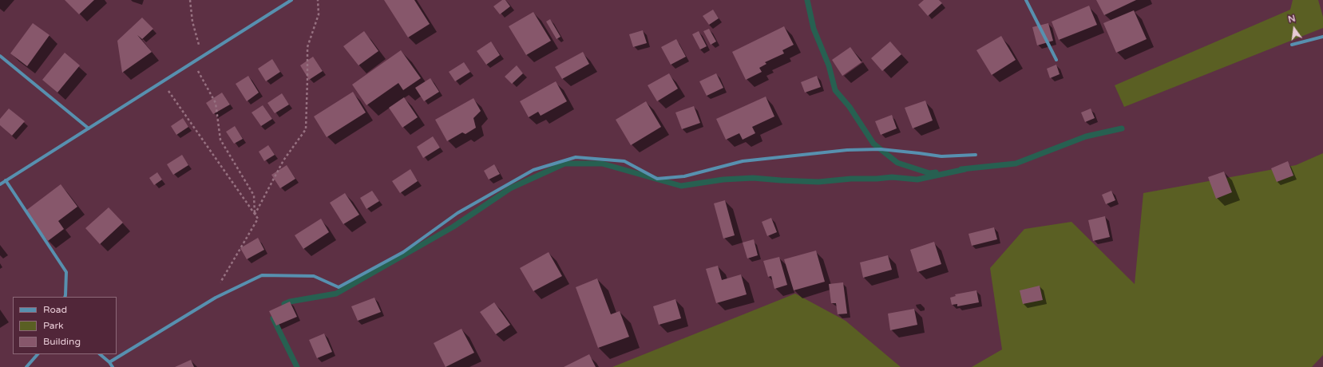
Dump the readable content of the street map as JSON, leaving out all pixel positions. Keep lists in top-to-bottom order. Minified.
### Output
{"legend":["Road","Park","Building"],"north":"top"}
